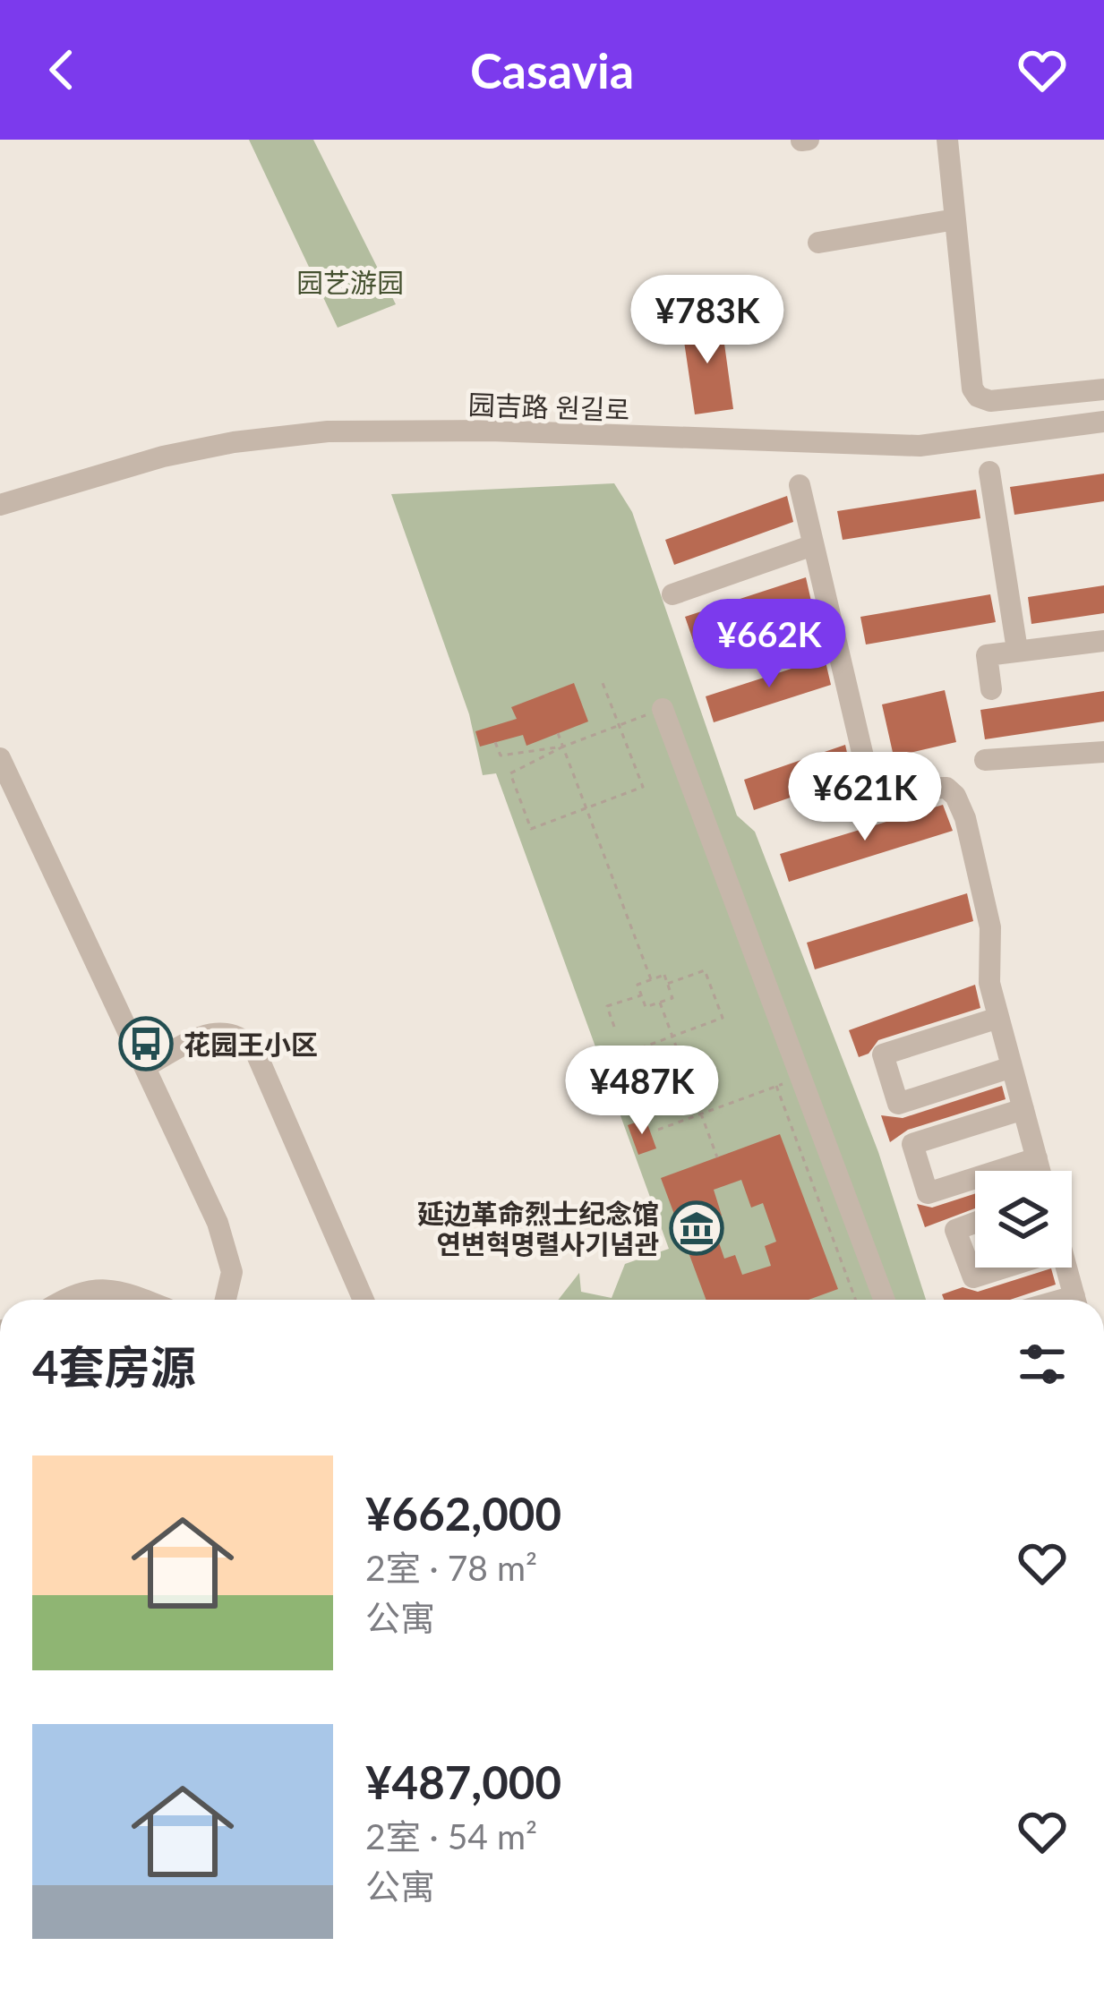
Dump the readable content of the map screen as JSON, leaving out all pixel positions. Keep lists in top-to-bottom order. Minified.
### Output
{"streets":{"street":["园吉路 원길로"]},"parks":["园艺游园"],"places":{"bus stop":["花园王小区"],"museum":["延边革命烈士纪念馆 연변혁명렬사기념관"]},"page":{"header":"Casavia","price":["¥783K","¥662K","¥621K","¥487K"],"heading":"4套房源","list":[{"name":"¥662,000","note":"2室 · 78 m² · 公寓"},{"name":"¥487,000","note":"2室 · 54 m² · 公寓"}]}}
